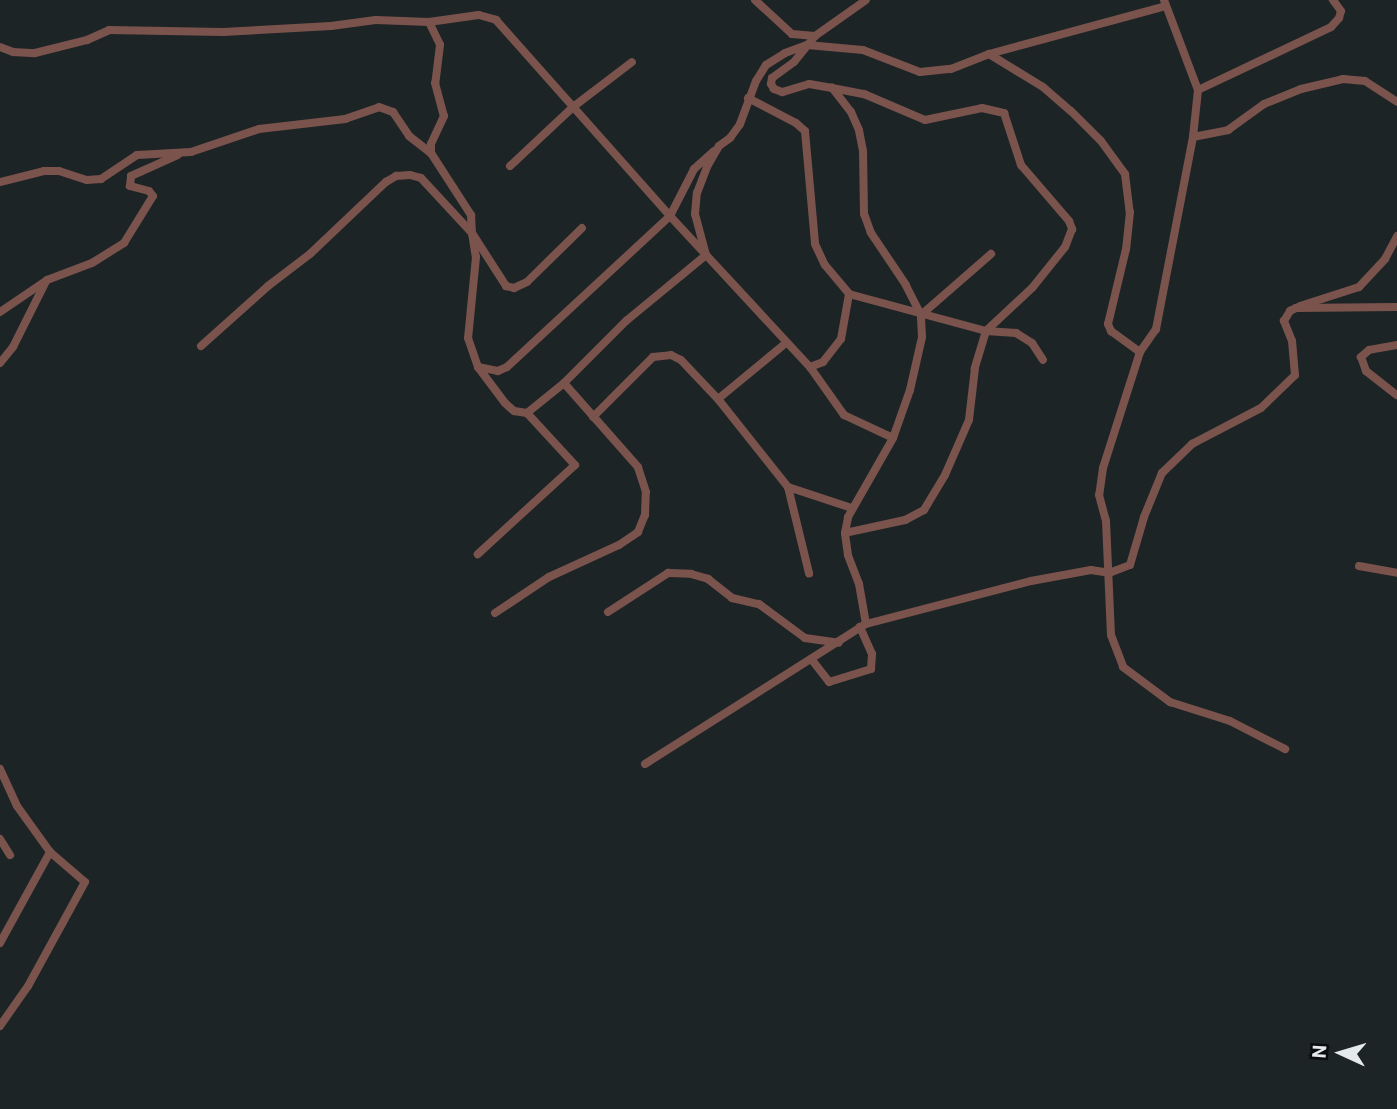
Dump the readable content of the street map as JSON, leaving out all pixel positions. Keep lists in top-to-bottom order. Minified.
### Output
{"north":"left"}
